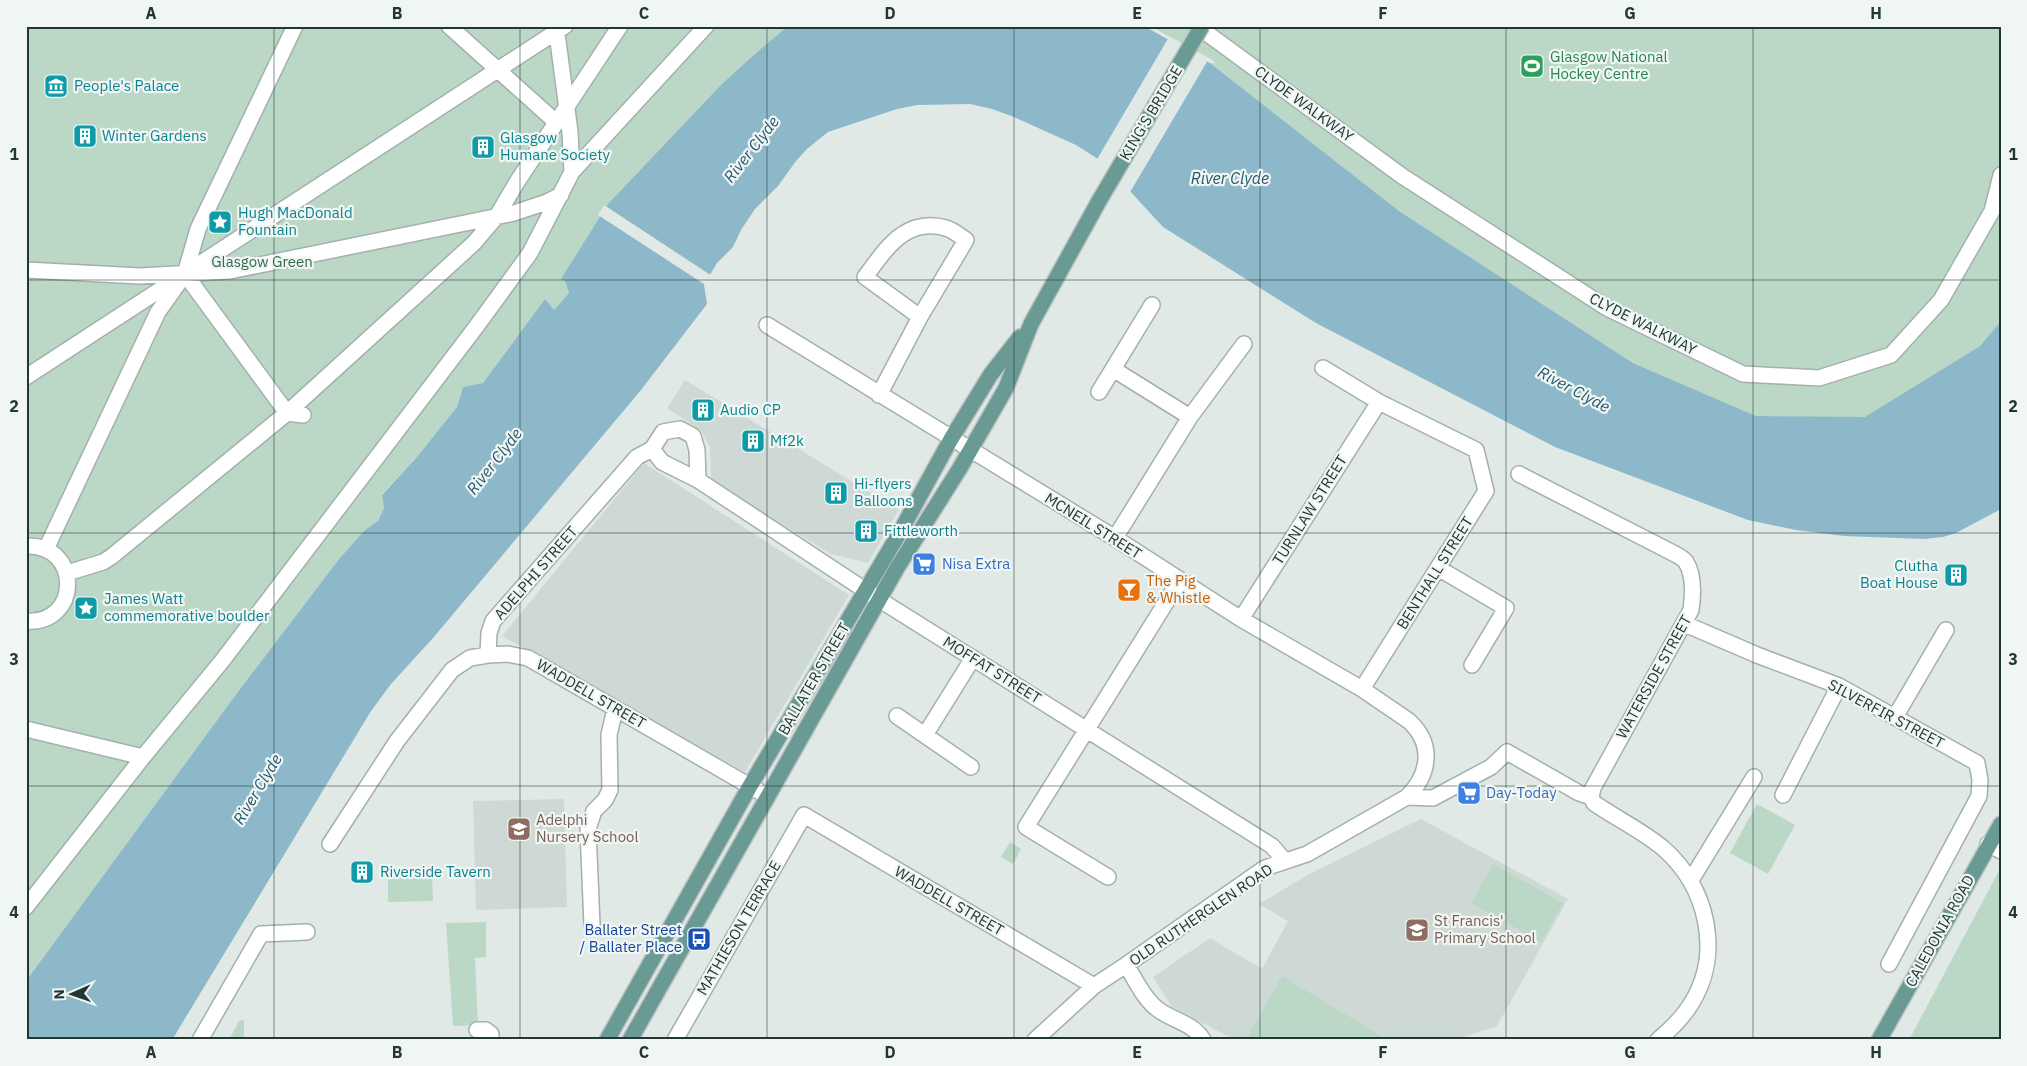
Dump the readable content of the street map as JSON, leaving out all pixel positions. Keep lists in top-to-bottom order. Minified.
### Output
{"streets":{"main road":["KING'S BRIDGE","BALLATER STREET","CALEDONIA ROAD"],"street":["CLYDE WALKWAY","TURNLAW STREET","MCNEIL STREET","ADELPHI STREET","BENTHALL STREET","MOFFAT STREET","WATERSIDE STREET","WADDELL STREET","SILVERFIR STREET","OLD RUTHERGLEN ROAD","MATHIESON TERRACE"]},"crossings":[["KING'S BRIDGE","BALLATER STREET"],["TURNLAW STREET","MCNEIL STREET"],["TURNLAW STREET","BENTHALL STREET"],["MCNEIL STREET","BENTHALL STREET"],["MCNEIL STREET","BALLATER STREET"],["MCNEIL STREET","OLD RUTHERGLEN ROAD"],["ADELPHI STREET","MOFFAT STREET"],["ADELPHI STREET","WADDELL STREET"],["MOFFAT STREET","BALLATER STREET"],["MOFFAT STREET","OLD RUTHERGLEN ROAD"],["WATERSIDE STREET","SILVERFIR STREET"],["BALLATER STREET","WADDELL STREET"],["WADDELL STREET","OLD RUTHERGLEN ROAD"],["WADDELL STREET","MATHIESON TERRACE"]],"water":["River Clyde"],"parks":["Glasgow Green"],"places":{"sports":["Glasgow National Hockey Centre"],"museum":["People's Palace"],"building":["Winter Gardens","Glasgow Humane Society","Audio CP","Mf2k","Hi-flyers Balloons","Fittleworth","Clutha Boat House","Riverside Tavern"],"place":["Hugh MacDonald Fountain","James Watt commemorative boulder"],"supermarket":["Nisa Extra","Day-Today"],"bar":["The Pig & Whistle"],"school or university":["Adelphi Nursery School","St Francis' Primary School"],"bus stop":["Ballater Street / Ballater Place"]},"north":"left","grid":{"columns":["A","B","C","D","E","F","G","H"],"rows":["1","2","3","4"]}}
